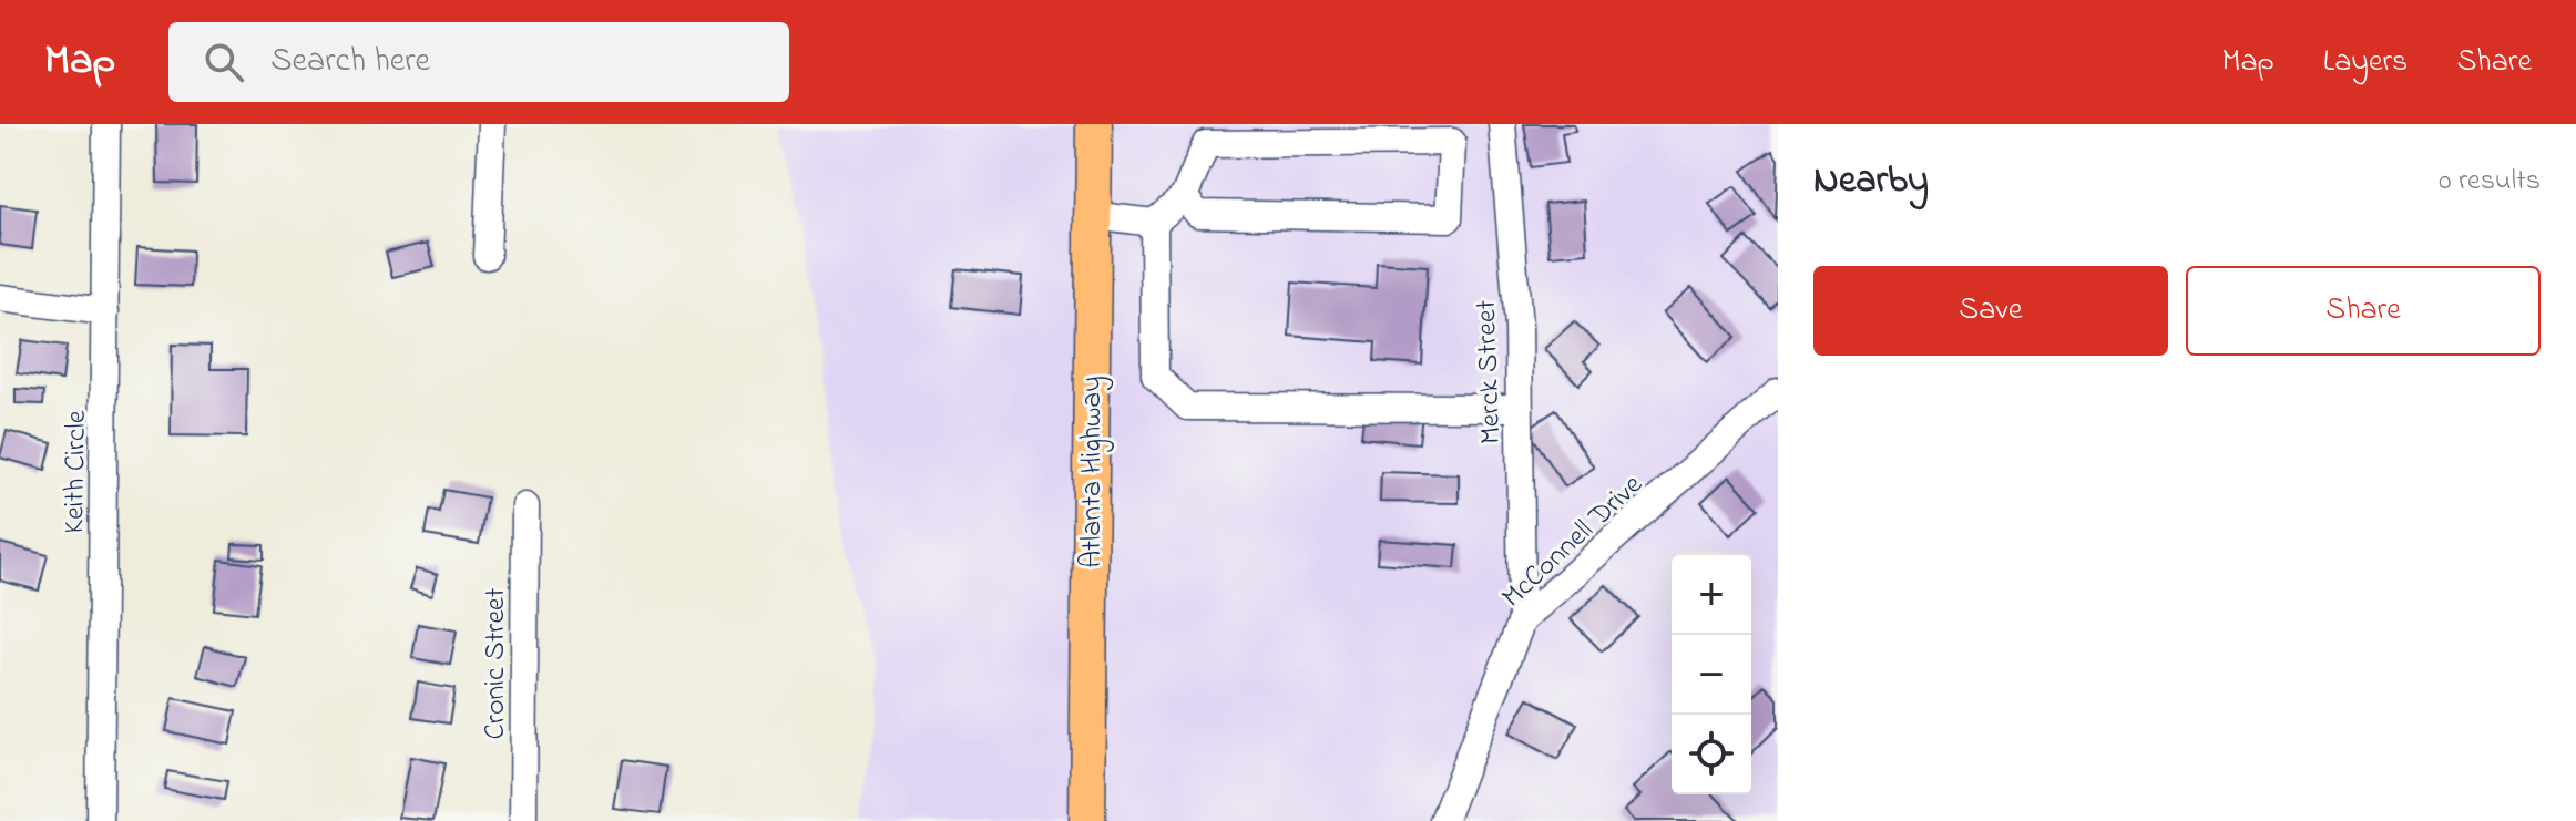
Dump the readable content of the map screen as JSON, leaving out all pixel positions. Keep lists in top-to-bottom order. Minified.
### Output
{"streets":{"main road":["Atlanta Highway"],"street":["Merck Street","Keith Circle","McConnell Drive","Cronic Street"]},"crossings":[["Merck Street","McConnell Drive"]],"page":{"header":"Map","search":"Search here","nav":["Map","Layers","Share"],"heading":["Nearby","0 results"],"buttons":["Save","Share"],"map_buttons":["+","−"]}}
